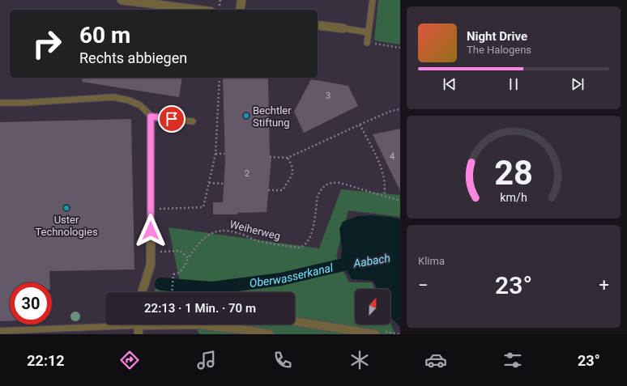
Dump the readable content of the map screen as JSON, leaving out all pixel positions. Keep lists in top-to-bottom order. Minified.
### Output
{"streets":{"path":["Weiherweg"]},"water":["Aabach","Oberwasserkanal"],"places":["Bechtler Stiftung","Uster Technologies"],"house_numbers":["3","4","2"],"north":"top","page":{"turn":["60 m","Rechts abbiegen"],"song":["Night Drive","The Halogens"],"tile":"Klima","heat":["−","23°","+"],"limit":"30","trip":"22:13 · 1 Min. · 70 m","tabs":["22:12","23°"],"gauge":["28","km/h"]}}
